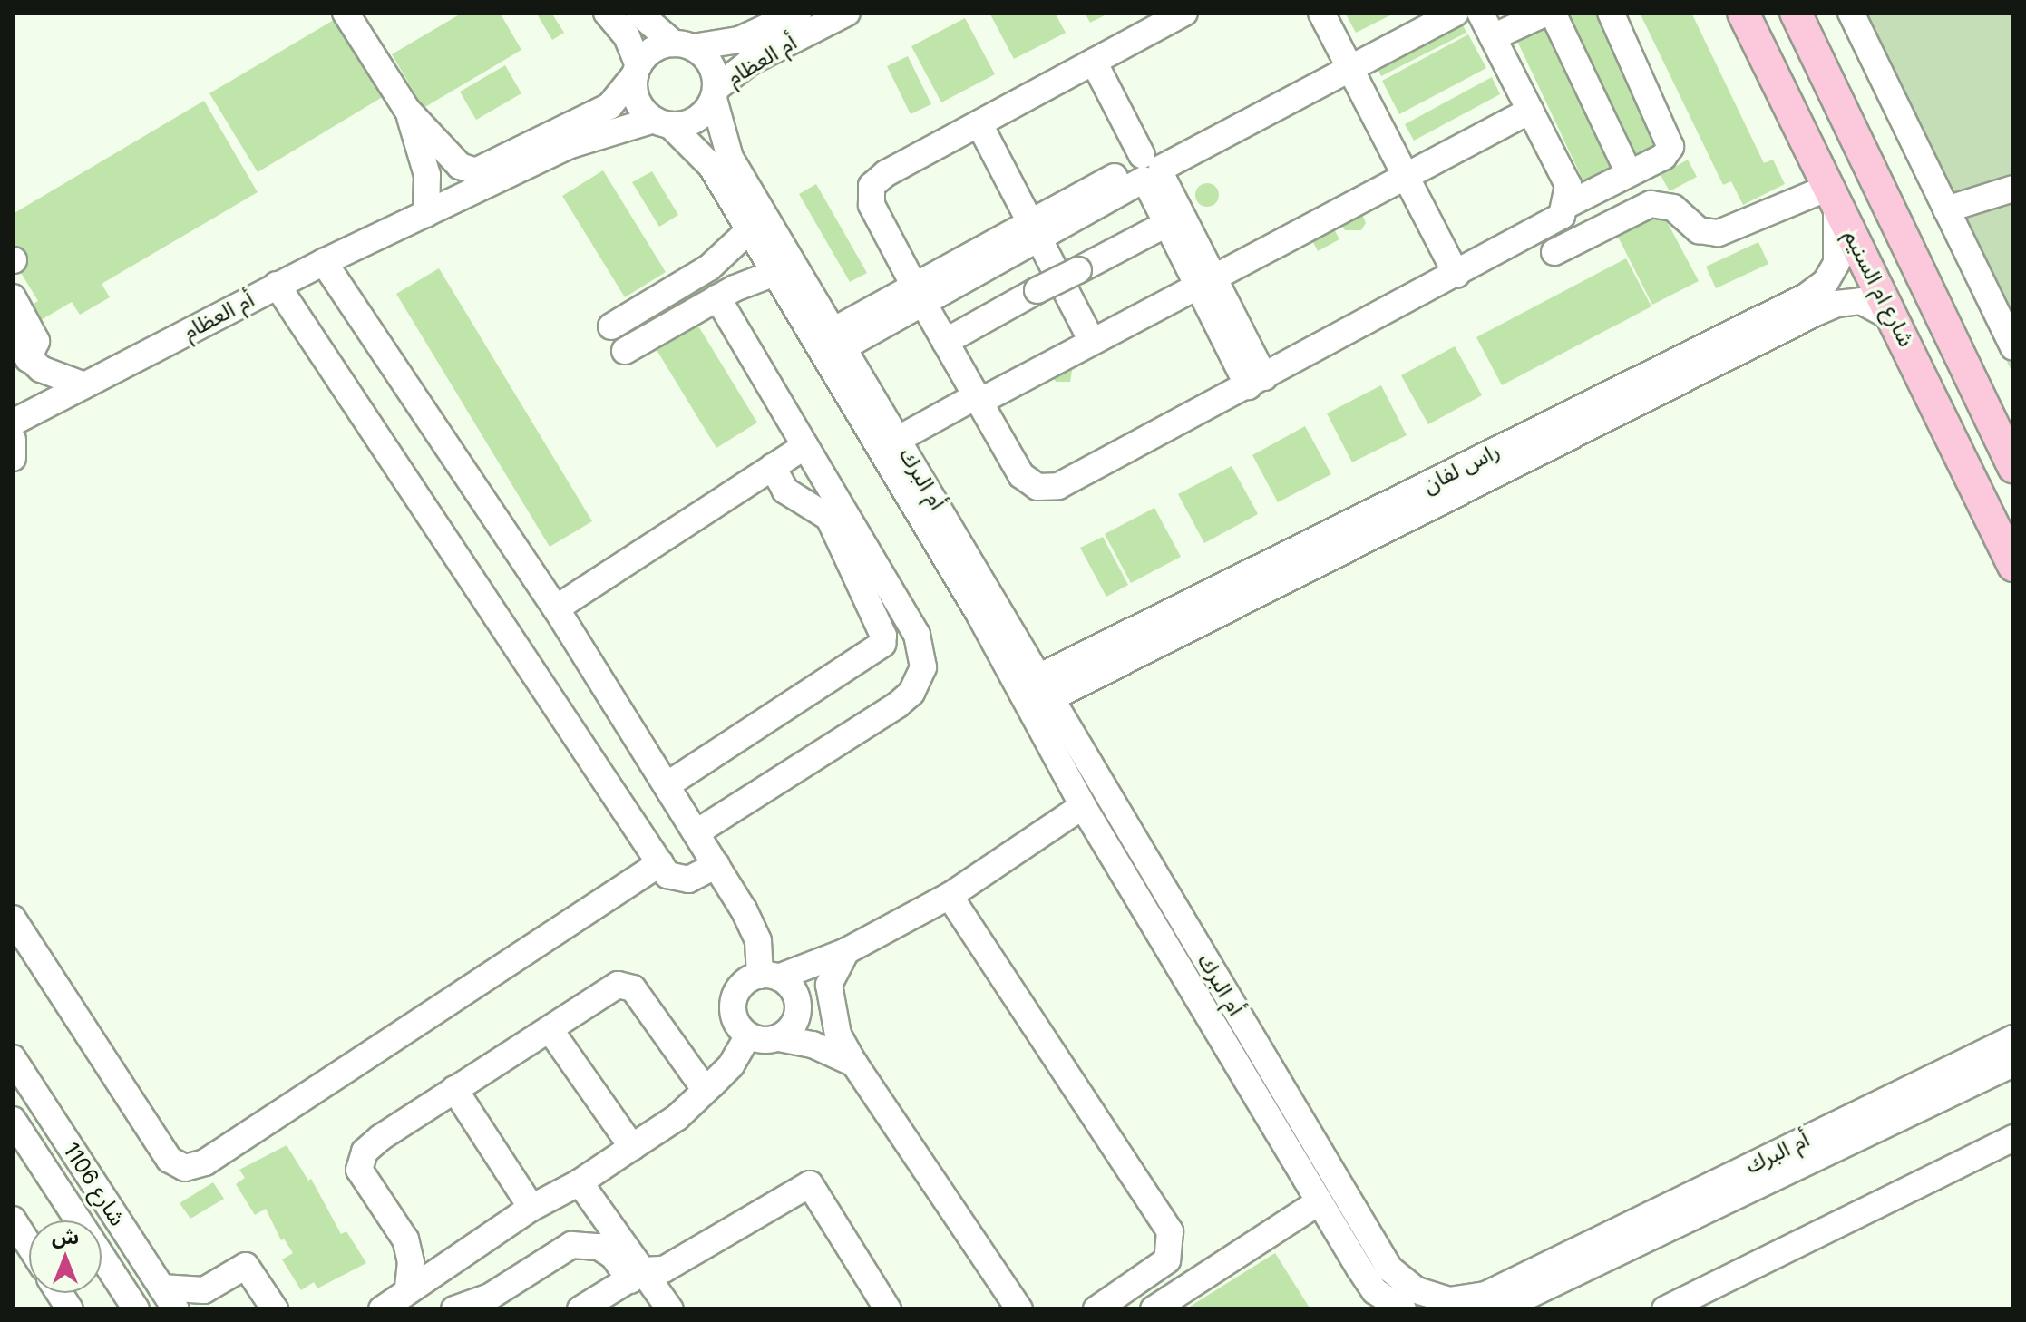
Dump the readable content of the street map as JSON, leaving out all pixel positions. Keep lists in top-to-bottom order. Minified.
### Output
{"streets":{"main road":["شارع ام السنيم"],"street":["أم العظام","راس لفان","أم البرك","شارع 1106"]},"crossings":[["أم العظام","أم البرك"],["شارع ام السنيم","راس لفان"],["راس لفان","أم البرك"]],"north":"top"}
